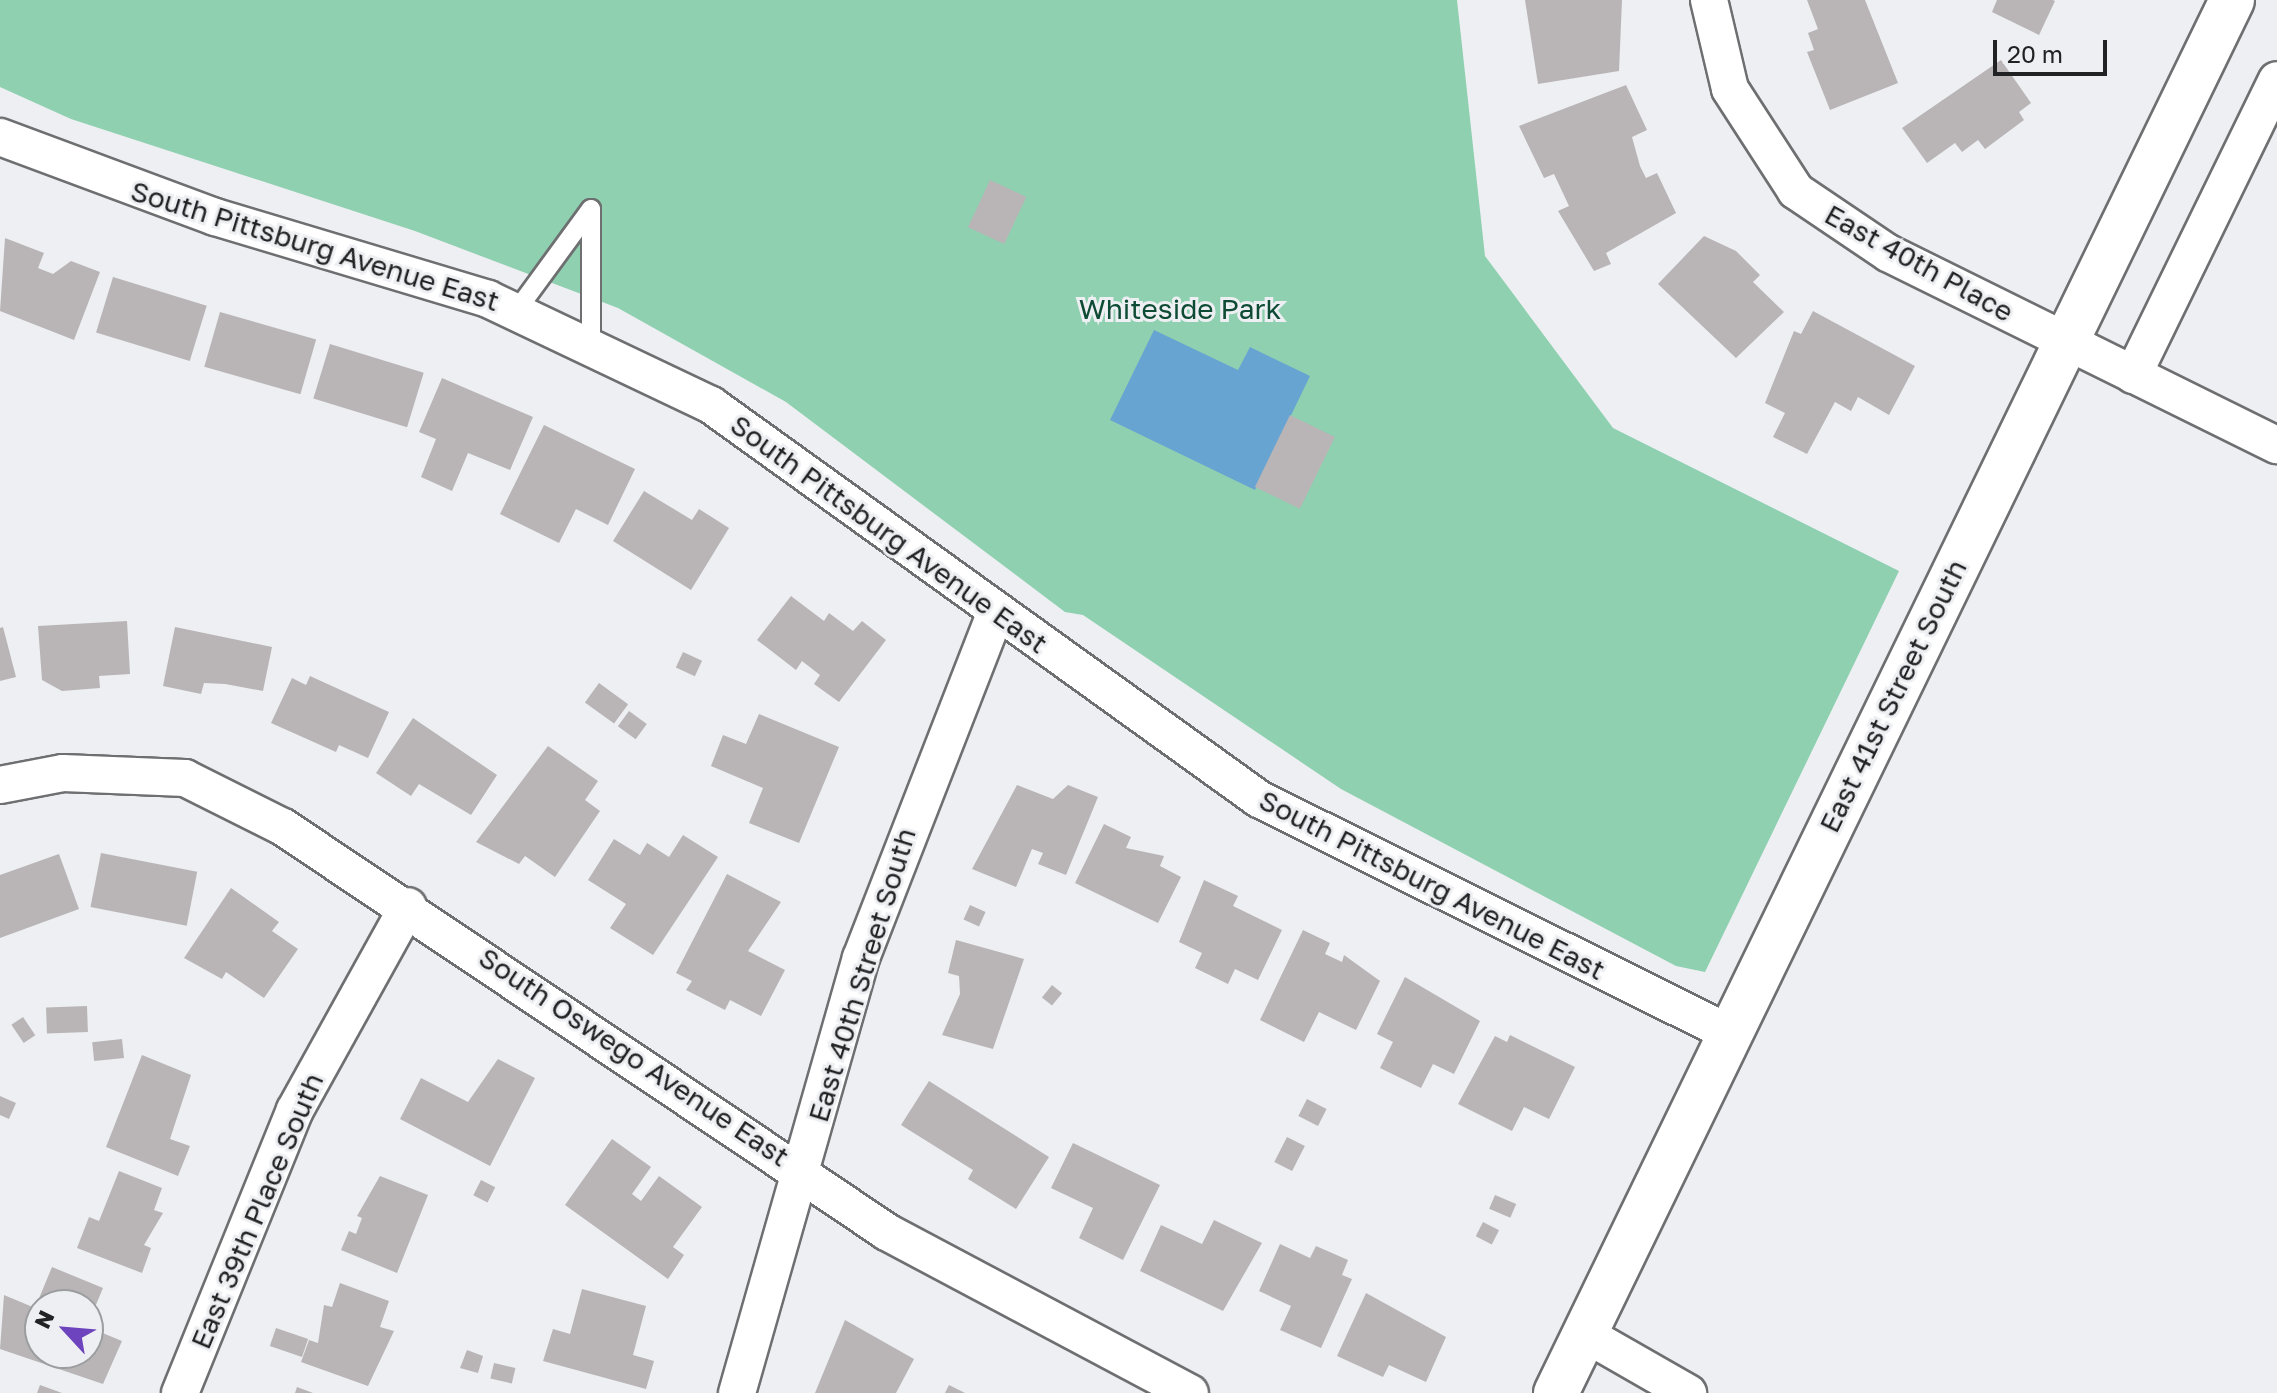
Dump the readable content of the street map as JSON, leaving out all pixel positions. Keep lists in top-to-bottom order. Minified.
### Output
{"streets":{"main road":["East 41st Street South"],"street":["South Pittsburg Avenue East","East 40th Place","East 40th Street South","South Oswego Avenue East","East 39th Place South"]},"crossings":[["South Pittsburg Avenue East","East 41st Street South"],["South Pittsburg Avenue East","East 40th Street South"],["East 40th Place","East 41st Street South"],["East 40th Street South","South Oswego Avenue East"],["South Oswego Avenue East","East 39th Place South"]],"parks":["Whiteside Park"],"scale_bar":"20 m","north":"top left"}
